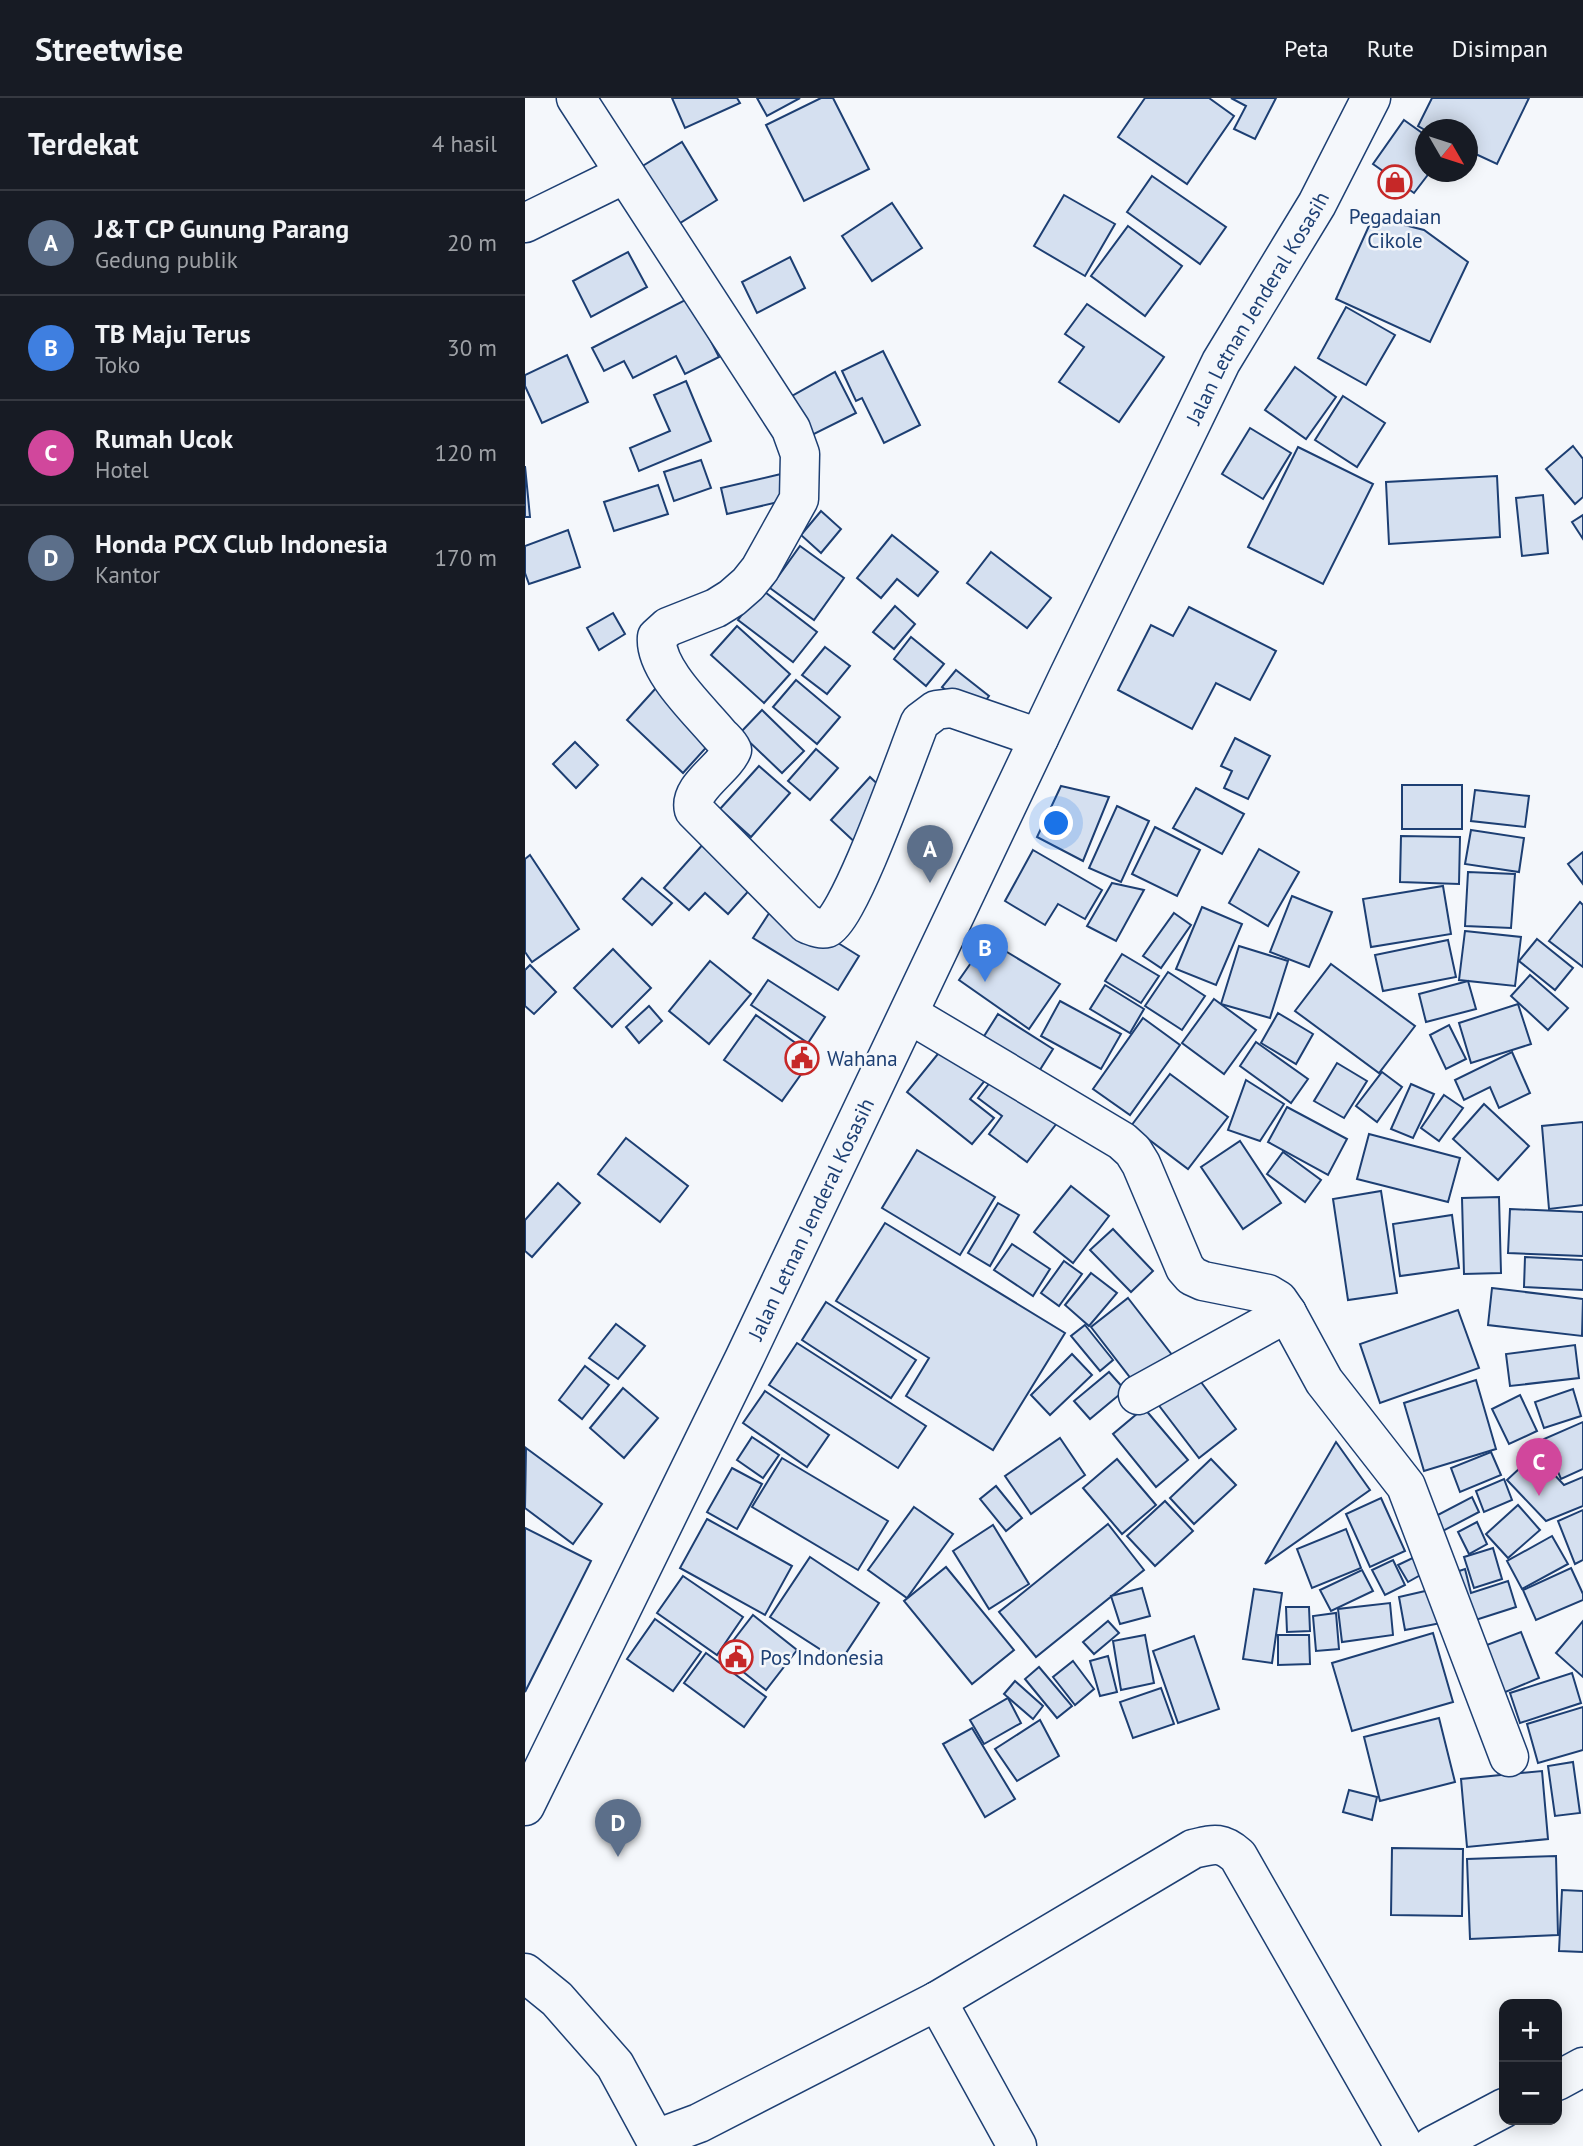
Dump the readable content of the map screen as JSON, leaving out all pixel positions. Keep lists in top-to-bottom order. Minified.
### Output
{"streets":{"main road":["Jalan Letnan Jenderal Kosasih"]},"places":{"shop":["Pegadaian Cikole"],"public building":["Wahana","Pos Indonesia"]},"north":"bottom right","page":{"header":"Streetwise","nav":["Peta","Rute","Disimpan"],"heading":["Terdekat","4 hasil"],"list":[{"mark":"A","name":"J&T CP Gunung Parang","note":"Gedung publik","value":"20 m"},{"mark":"B","name":"TB Maju Terus","note":"Toko","value":"30 m"},{"mark":"C","name":"Rumah Ucok","note":"Hotel","value":"120 m"},{"mark":"D","name":"Honda PCX Club Indonesia","note":"Kantor","value":"170 m"}],"pins":["A","B","C","D"],"map_buttons":["+","−"]}}
